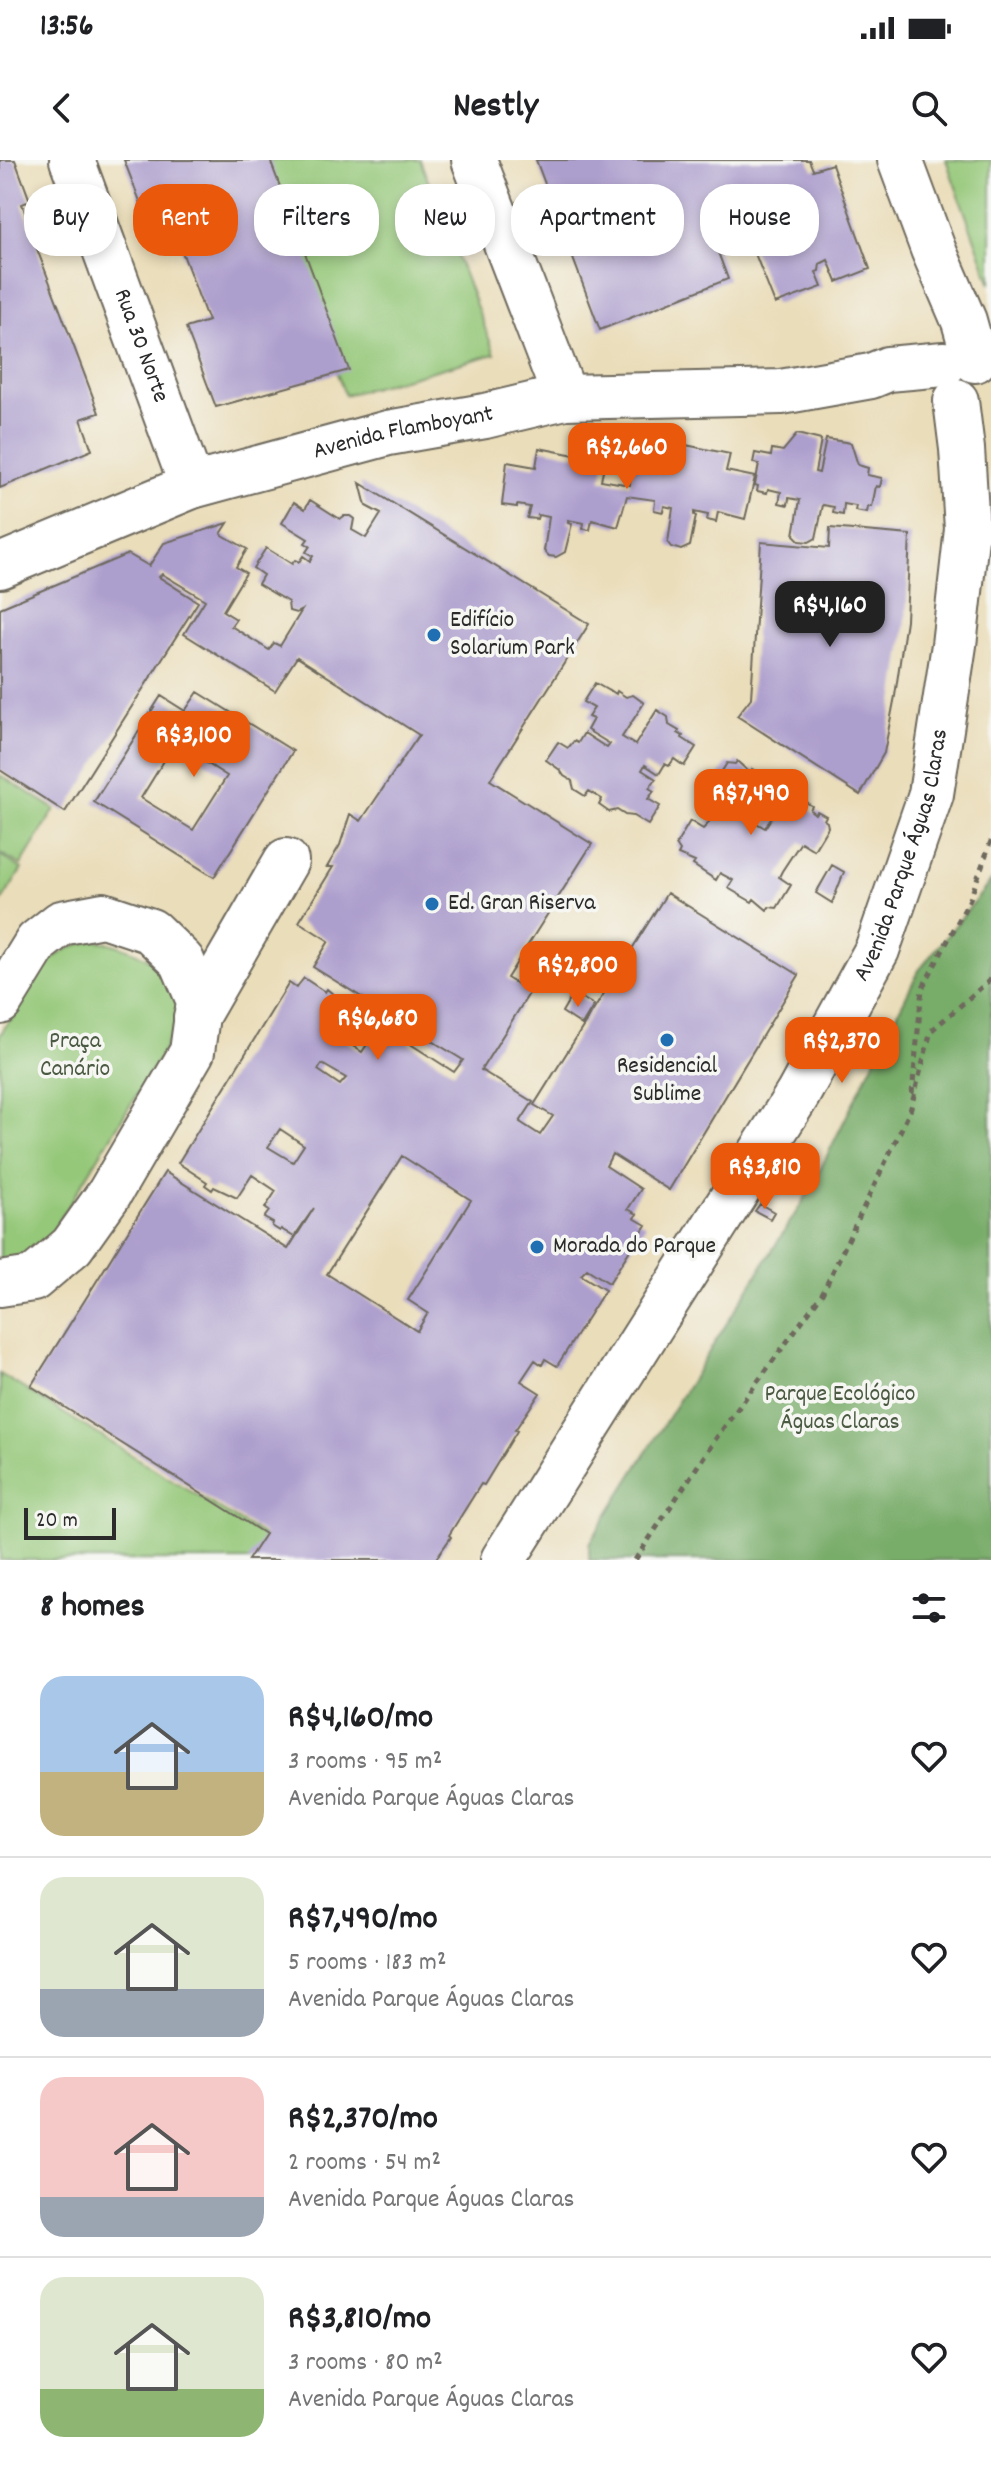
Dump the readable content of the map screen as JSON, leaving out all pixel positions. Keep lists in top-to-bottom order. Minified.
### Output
{"streets":{"street":["Rua 30 Norte","Avenida Flamboyant","Avenida Parque Águas Claras"]},"crossings":[["Rua 30 Norte","Avenida Flamboyant"],["Avenida Flamboyant","Avenida Parque Águas Claras"]],"parks":["Praça Canário","Parque Ecológico Águas Claras"],"places":["Edifício Solarium Park","Ed. Gran Riserva","Residencial Sublime","Morada do Parque"],"scale_bar":"20 m","page":{"status":"13:56","header":"Nestly","chip":["Buy","Rent","Filters","New","Apartment","House"],"price":["R$2,660","R$4,160","R$3,100","R$7,490","R$2,800","R$6,680","R$2,370","R$3,810"],"scale":"20 m","heading":"8 homes","list":[{"name":"R$4,160/mo","note":"3 rooms · 95 m² · Avenida Parque Águas Claras"},{"name":"R$7,490/mo","note":"5 rooms · 183 m² · Avenida Parque Águas Claras"},{"name":"R$2,370/mo","note":"2 rooms · 54 m² · Avenida Parque Águas Claras"},{"name":"R$3,810/mo","note":"3 rooms · 80 m² · Avenida Parque Águas Claras"}]}}
